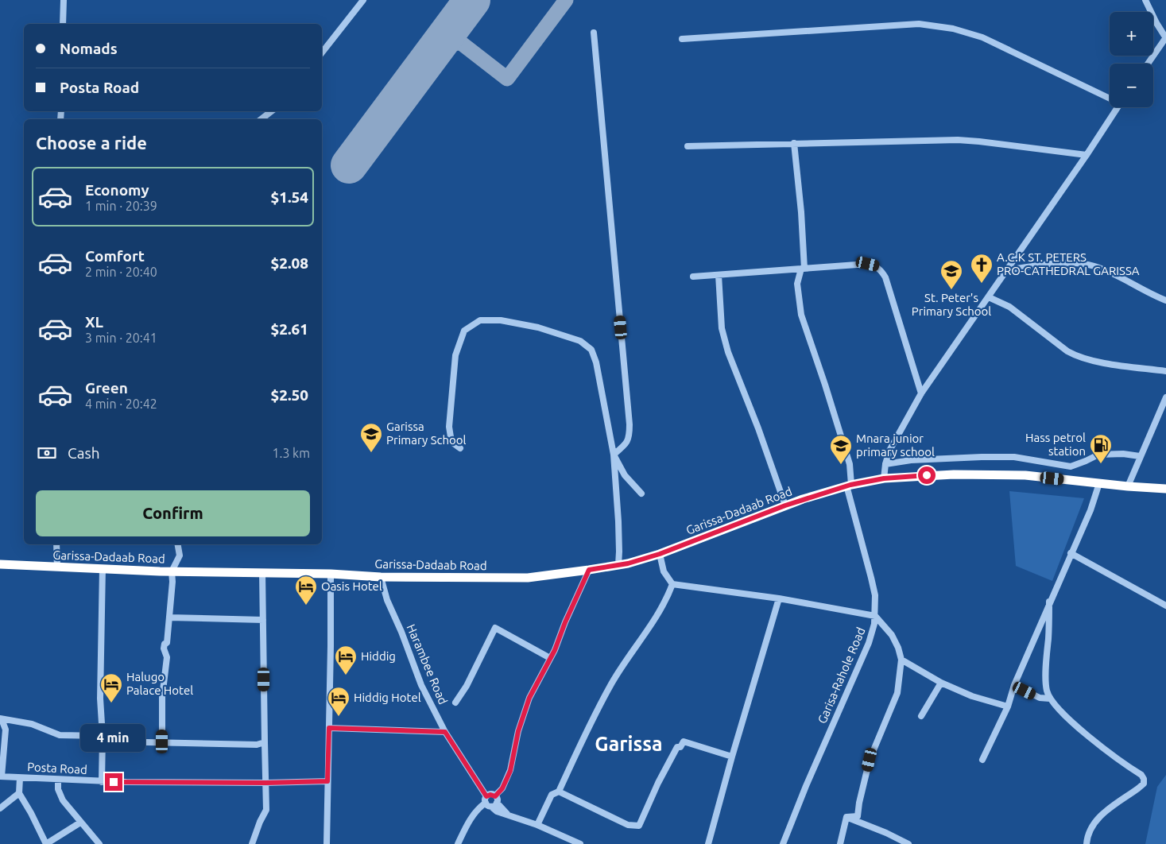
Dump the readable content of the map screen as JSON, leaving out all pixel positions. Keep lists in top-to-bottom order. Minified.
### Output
{"streets":{"highway":["Garissa-Dadaab Road"],"street":["Harambee Road","Garisa-Rahole Road","Posta Road"]},"crossings":[["Garissa-Dadaab Road","Harambee Road"],["Garissa-Dadaab Road","Garisa-Rahole Road"]],"districts":["Garissa"],"places":{"church":["A.C.K ST. PETERS PRO-CATHEDRAL GARISSA"],"school or university":["St. Peter's Primary School","Garissa Primary School","Mnara junior primary school"],"fuel station":["Hass petrol station"],"hotel":["Oasis Hotel","Hiddig","Halugo Palace Hotel","Hiddig Hotel"]},"page":{"map_buttons":["+","−"],"banner":["Nomads","Posta Road"],"heading":"Choose a ride","list":[{"name":"Economy","note":"1 min · 20:39","value":"$1.54"},{"name":"Comfort","note":"2 min · 20:40","value":"$2.08"},{"name":"XL","note":"3 min · 20:41","value":"$2.61"},{"name":"Green","note":"4 min · 20:42","value":"$2.50"}],"pay":["Cash","1.3 km"],"buttons":"Confirm","bubble":"4 min"}}
